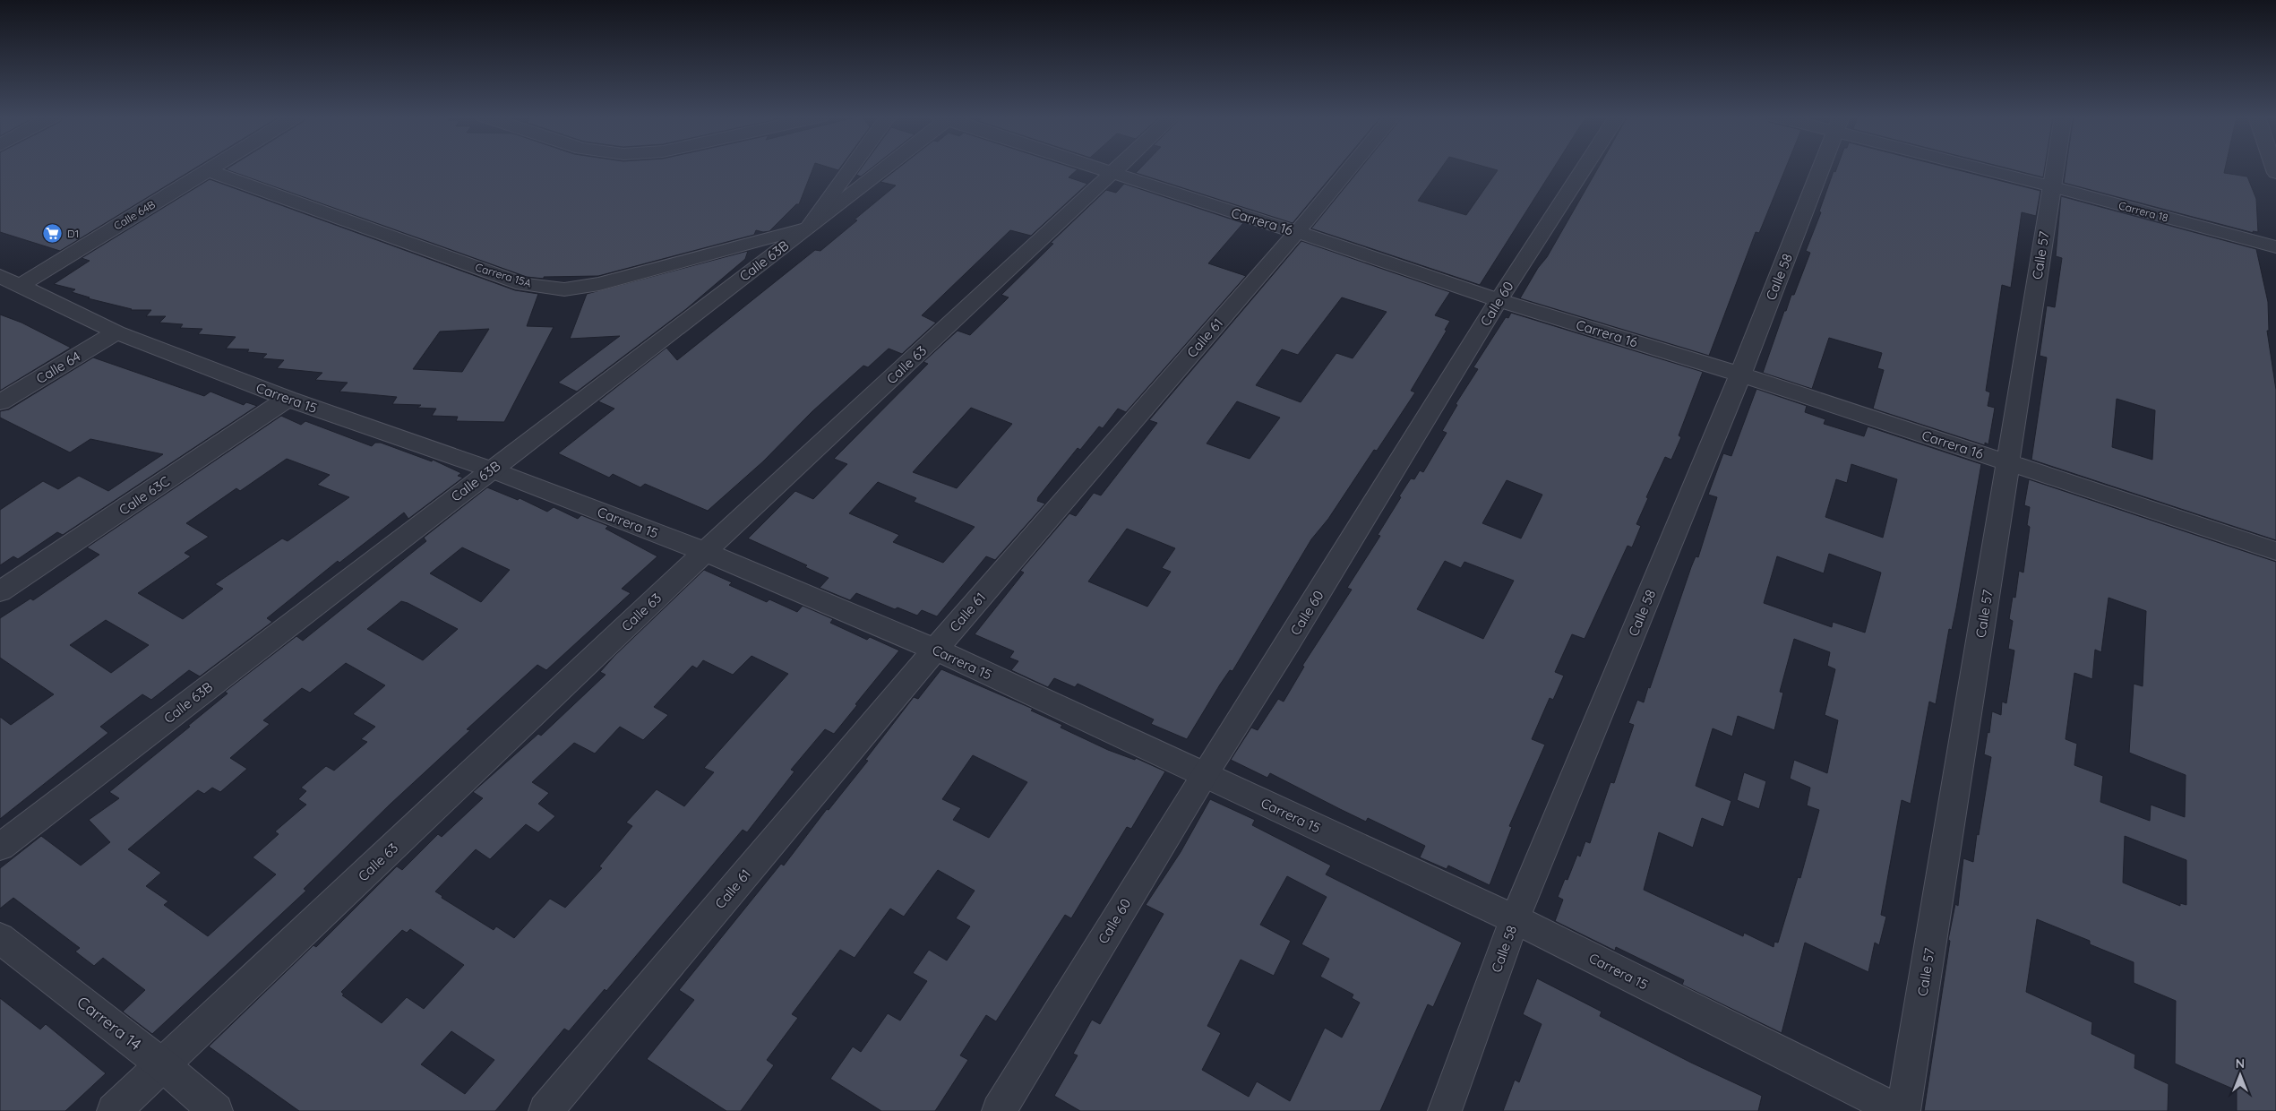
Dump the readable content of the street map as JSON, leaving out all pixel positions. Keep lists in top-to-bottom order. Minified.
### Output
{"streets":{"street":["Carrera 18","Calle 64B","Carrera 16","Calle 57","Calle 63B","Carrera 15A","Calle 58","Calle 60","Calle 61","Calle 63","Calle 64","Carrera 15","Calle 63C","Carrera 14"]},"crossings":[["Carrera 18","Calle 57"],["Calle 64B","Carrera 15A"],["Calle 64B","Carrera 15"],["Carrera 16","Calle 57"],["Carrera 16","Calle 58"],["Carrera 16","Calle 60"],["Carrera 16","Calle 61"],["Carrera 16","Calle 63"],["Calle 63B","Carrera 15A"],["Calle 63B","Carrera 15"],["Calle 58","Carrera 15"],["Calle 60","Carrera 15"],["Calle 61","Carrera 15"],["Calle 63","Carrera 15"],["Calle 63","Carrera 14"],["Calle 64","Carrera 15"],["Carrera 15","Calle 63C"]],"places":{"supermarket":["D1"]},"north":"top"}
